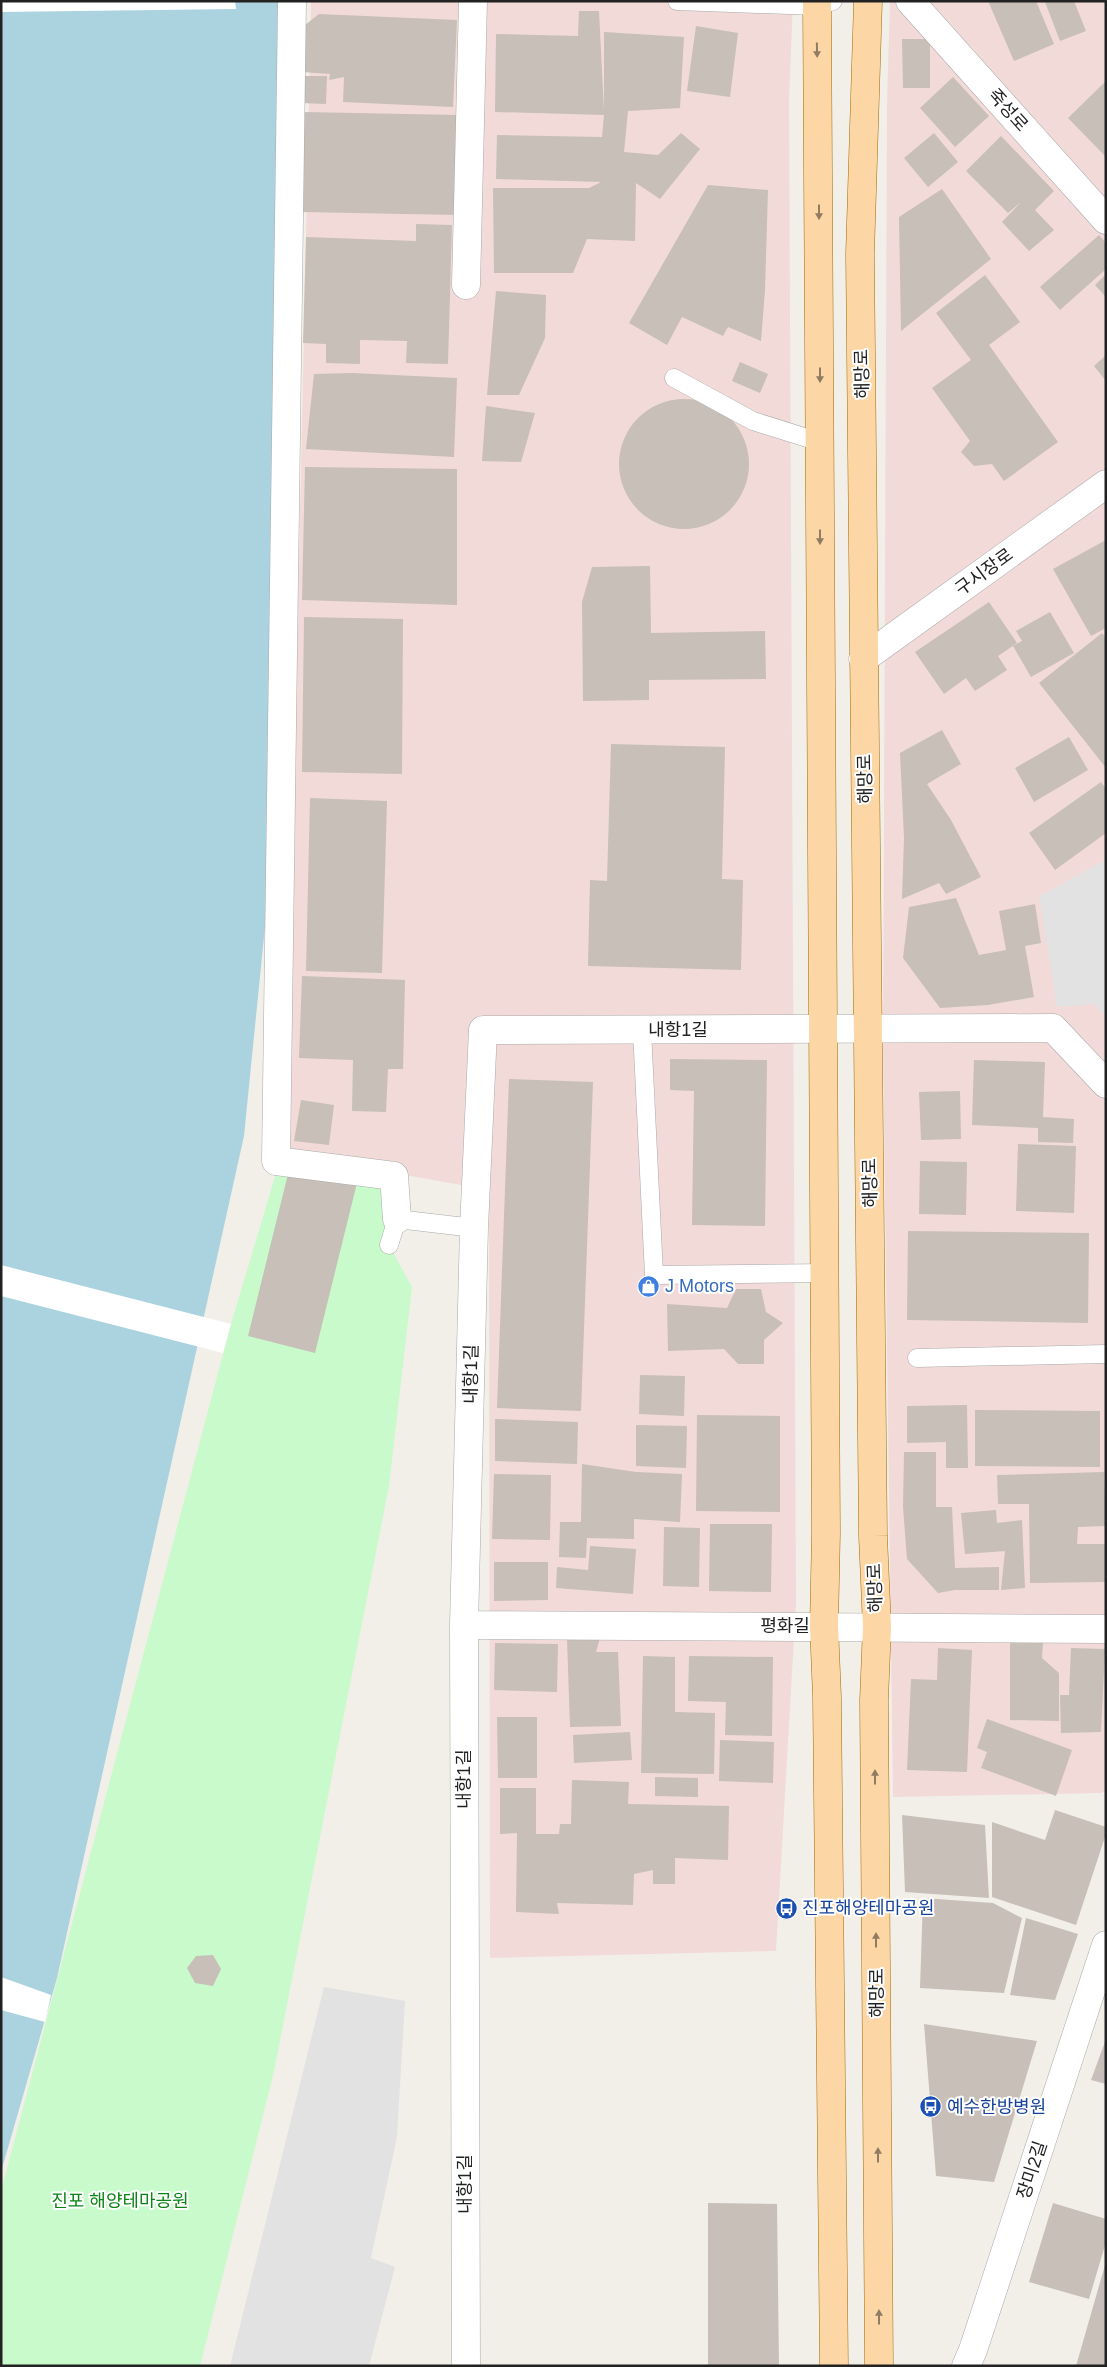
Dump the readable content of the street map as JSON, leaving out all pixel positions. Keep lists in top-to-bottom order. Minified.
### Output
{"streets":{"main road":["해망로"],"street":["죽성로","구시장로","내항1길","평화길","장미2길"]},"crossings":[["해망로","구시장로"],["해망로","내항1길"],["해망로","평화길"],["내항1길","평화길"]],"parks":["진포 해양테마공원"],"places":{"shop":["J Motors"],"bus stop":["진포해양테마공원","예수한방병원"]}}
